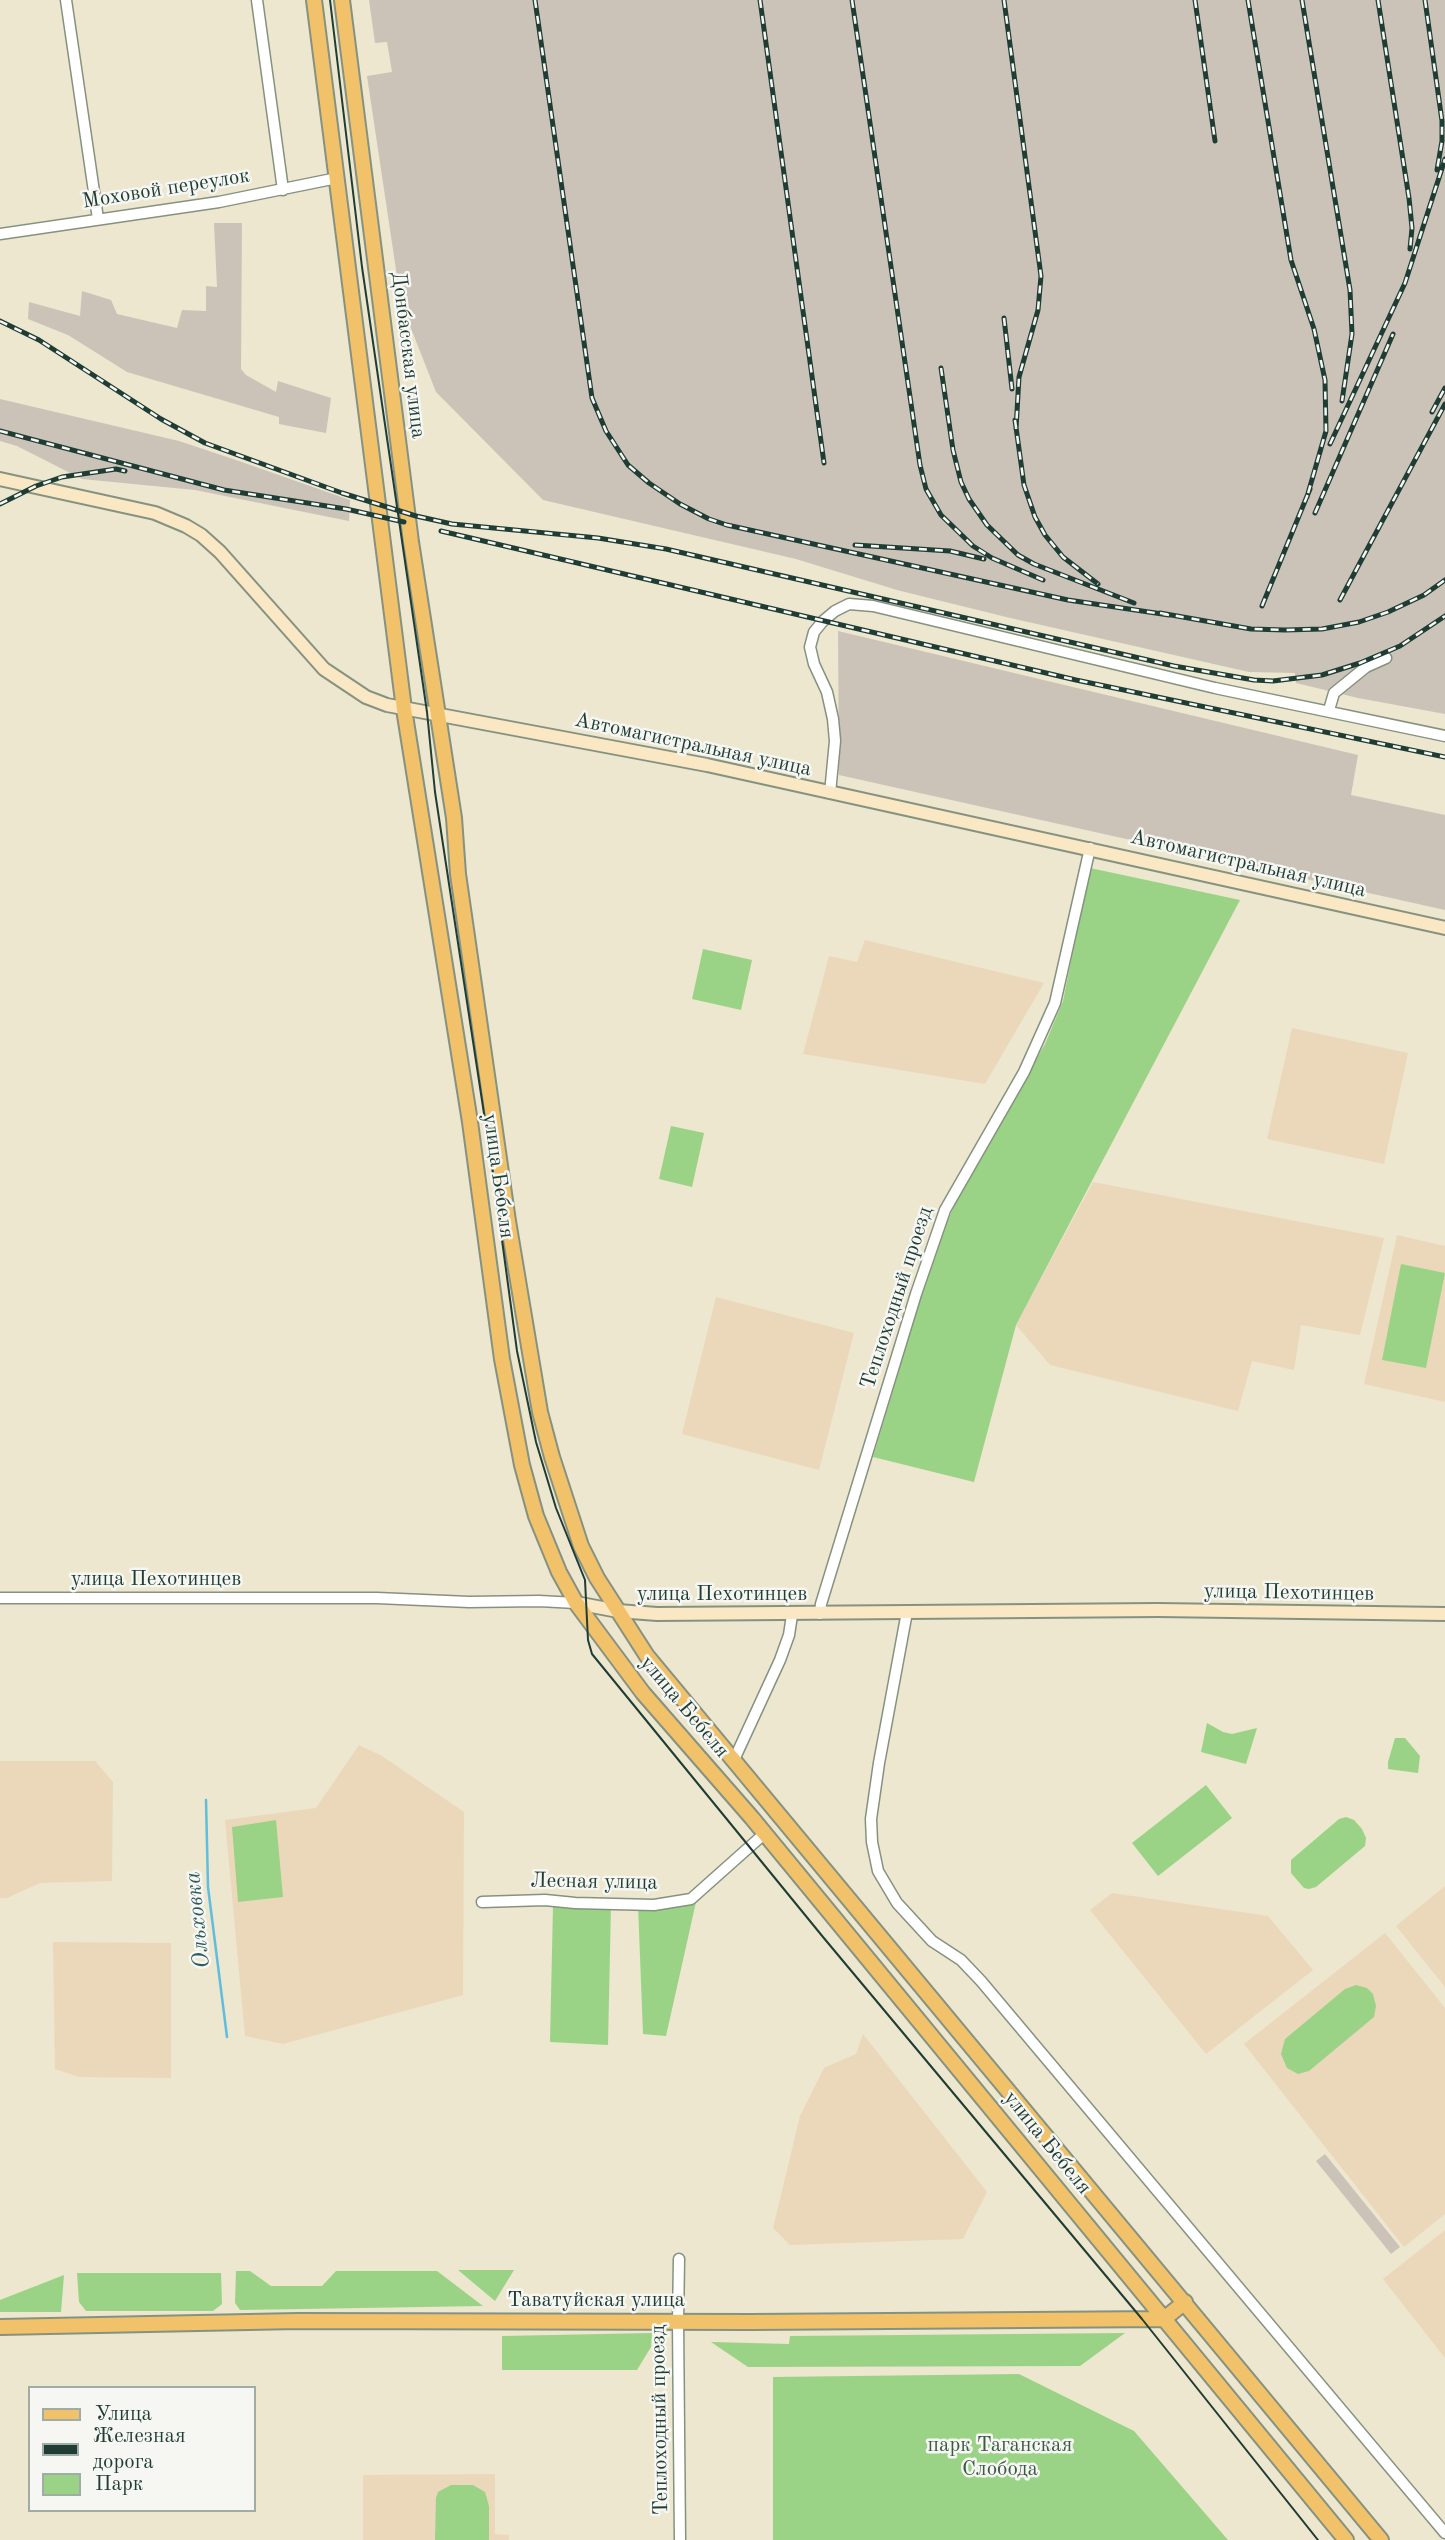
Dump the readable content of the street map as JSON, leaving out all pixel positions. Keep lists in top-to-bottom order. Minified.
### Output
{"streets":{"main road":["Донбасская улица","Автомагистральная улица","улица Бебеля","улица Пехотинцев","Таватуйская улица"],"street":["Моховой переулок","Теплоходный проезд","Лесная улица"]},"crossings":[["Донбасская улица","Автомагистральная улица"],["Донбасская улица","улица Бебеля"],["Автомагистральная улица","улица Бебеля"],["Автомагистральная улица","Теплоходный проезд"],["улица Бебеля","улица Пехотинцев"],["улица Бебеля","Лесная улица"],["улица Бебеля","Таватуйская улица"],["Теплоходный проезд","улица Пехотинцев"],["Теплоходный проезд","Таватуйская улица"]],"water":["Ольховка"],"parks":["парк Таганская Слобода"],"legend":["Улица","Железная дорога","Парк"]}
